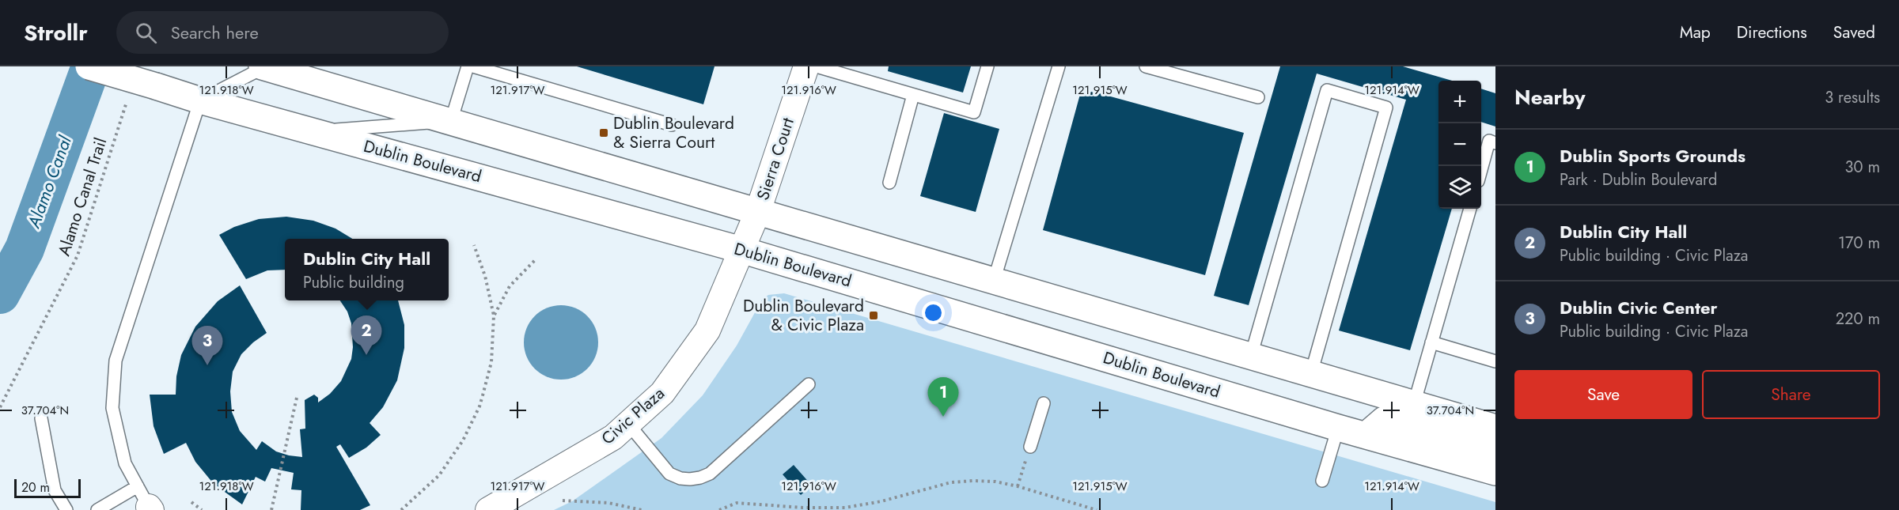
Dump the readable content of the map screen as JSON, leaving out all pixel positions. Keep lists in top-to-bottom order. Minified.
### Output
{"streets":{"main road":["Dublin Boulevard"],"street":["Sierra Court","Civic Plaza"],"path":["Alamo Canal Trail"]},"crossings":[["Sierra Court","Dublin Boulevard"],["Sierra Court","Civic Plaza"],["Dublin Boulevard","Civic Plaza"]],"water":["Alamo Canal"],"places":{"transit":["Dublin Boulevard & Sierra Court","Dublin Boulevard & Civic Plaza"]},"scale_bar":"20 m","page":{"header":"Strollr","search":"Search here","nav":["Map","Directions","Saved"],"heading":["Nearby","3 results"],"map_buttons":["+","−"],"list":[{"mark":"1","name":"Dublin Sports Grounds","note":"Park · Dublin Boulevard","value":"30 m"},{"mark":"2","name":"Dublin City Hall","note":"Public building · Civic Plaza","value":"170 m"},{"mark":"3","name":"Dublin Civic Center","note":"Public building · Civic Plaza","value":"220 m"}],"popup":["Dublin City Hall","Public building"],"pins":["2","3","1"],"buttons":["Save","Share"],"scale":"20 m"},"coordinates":["121.918°W","121.917°W","121.916°W","121.915°W","121.914°W","37.704°N"]}
